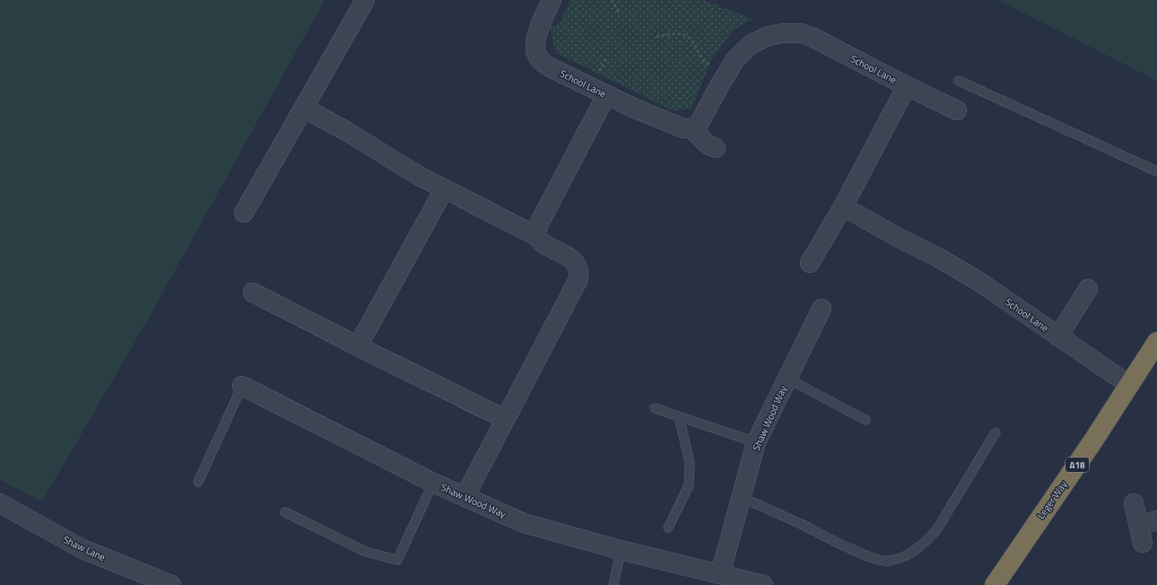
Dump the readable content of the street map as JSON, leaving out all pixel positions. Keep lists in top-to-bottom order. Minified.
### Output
{"streets":{"highway":["A18","Leger Way"],"street":["School Lane","Shaw Wood Way","Shaw Lane"]},"crossings":[["School Lane","Leger Way"]]}
